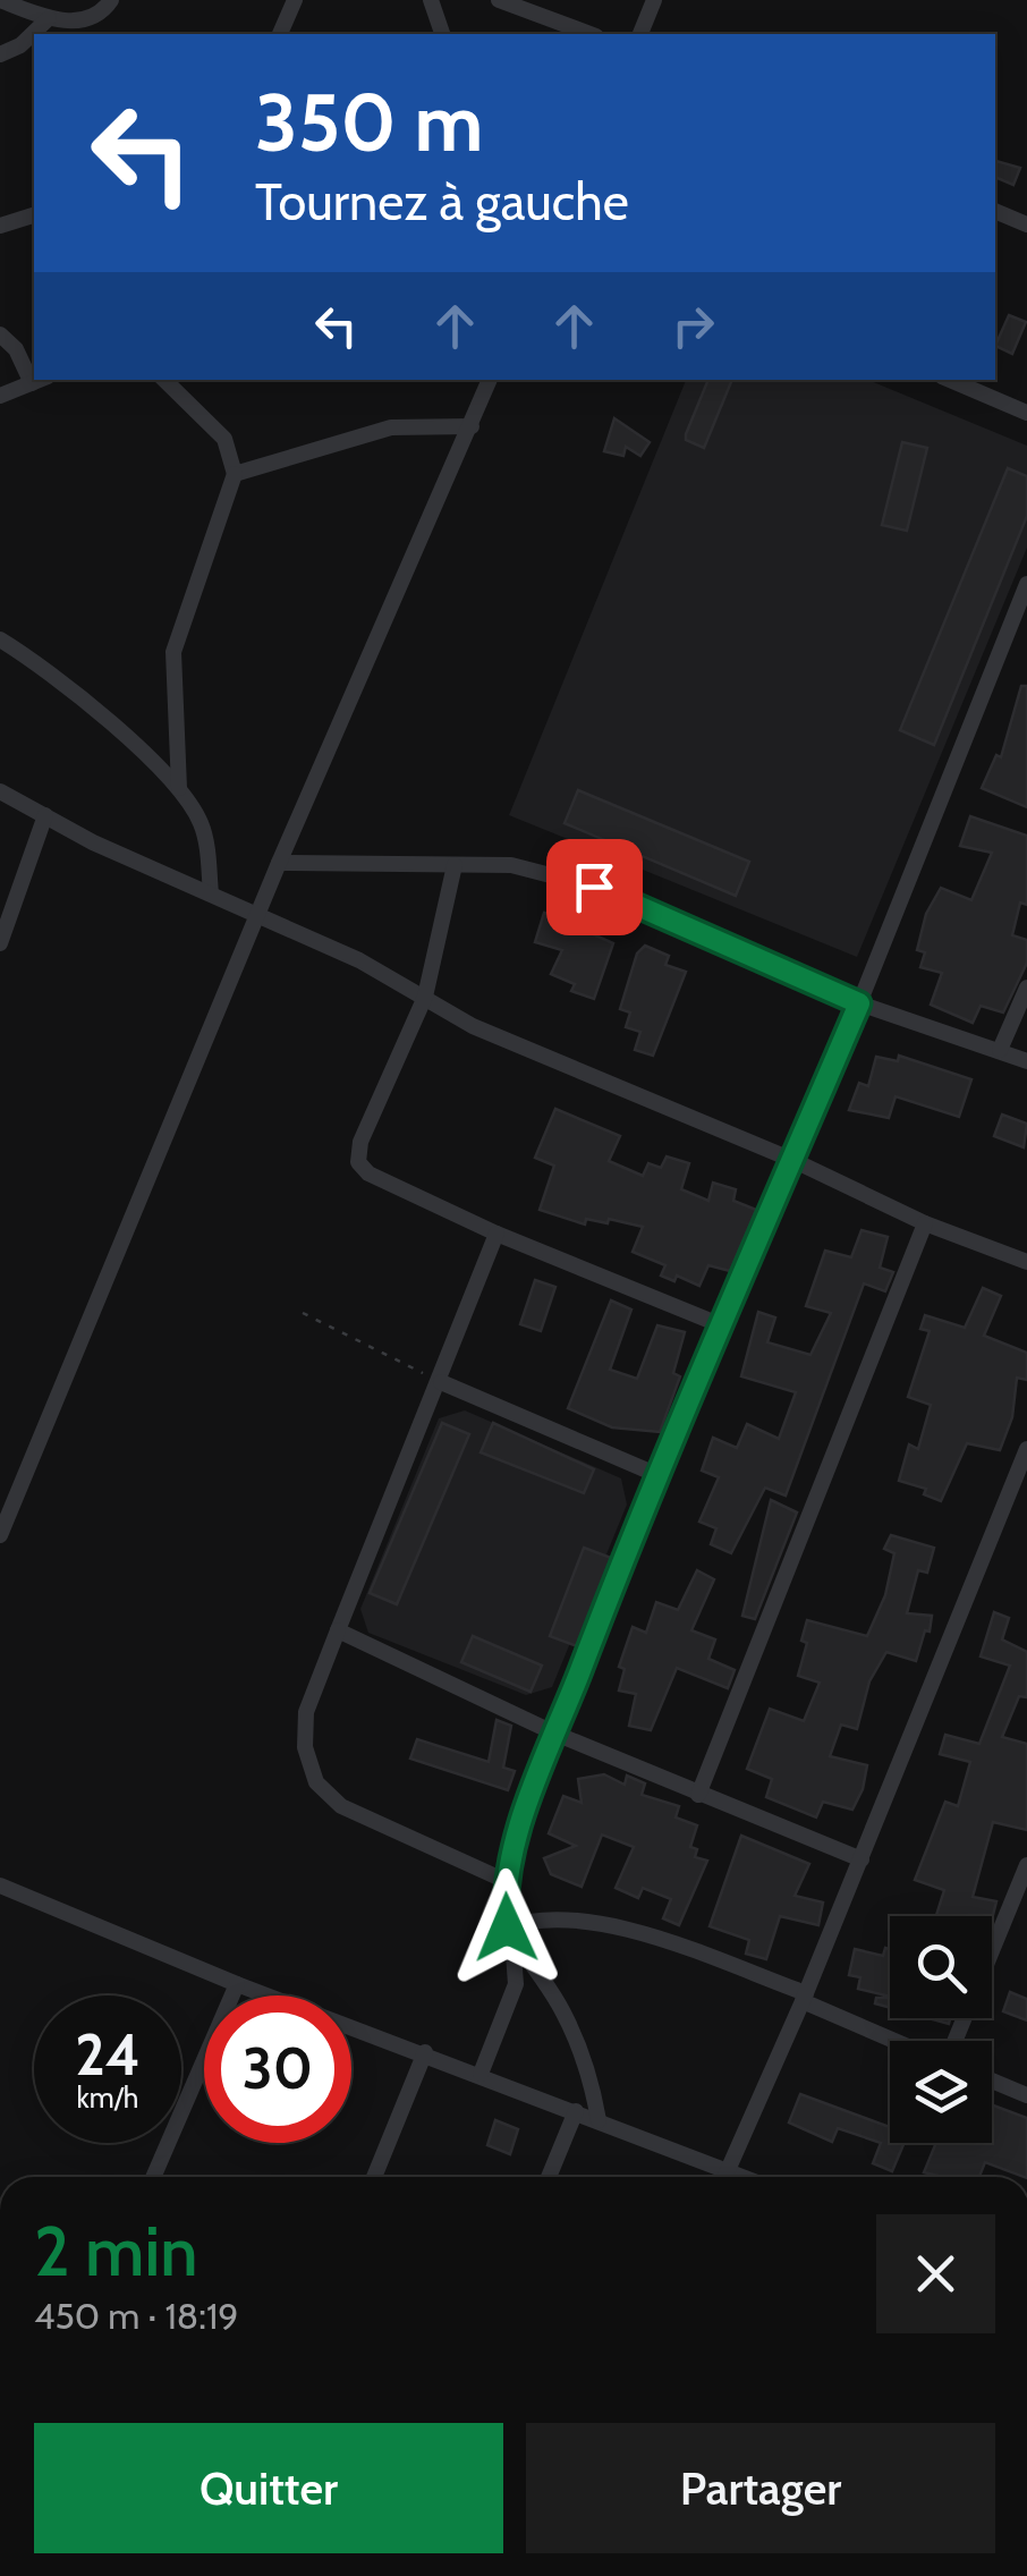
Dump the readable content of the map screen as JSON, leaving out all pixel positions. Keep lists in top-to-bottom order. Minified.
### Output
{"page":{"turn":["350 m","Tournez à gauche"],"speed":"24 km/h","limit":"30","heading":["2 min","450 m · 18:19"],"buttons":["Quitter","Partager"]}}
